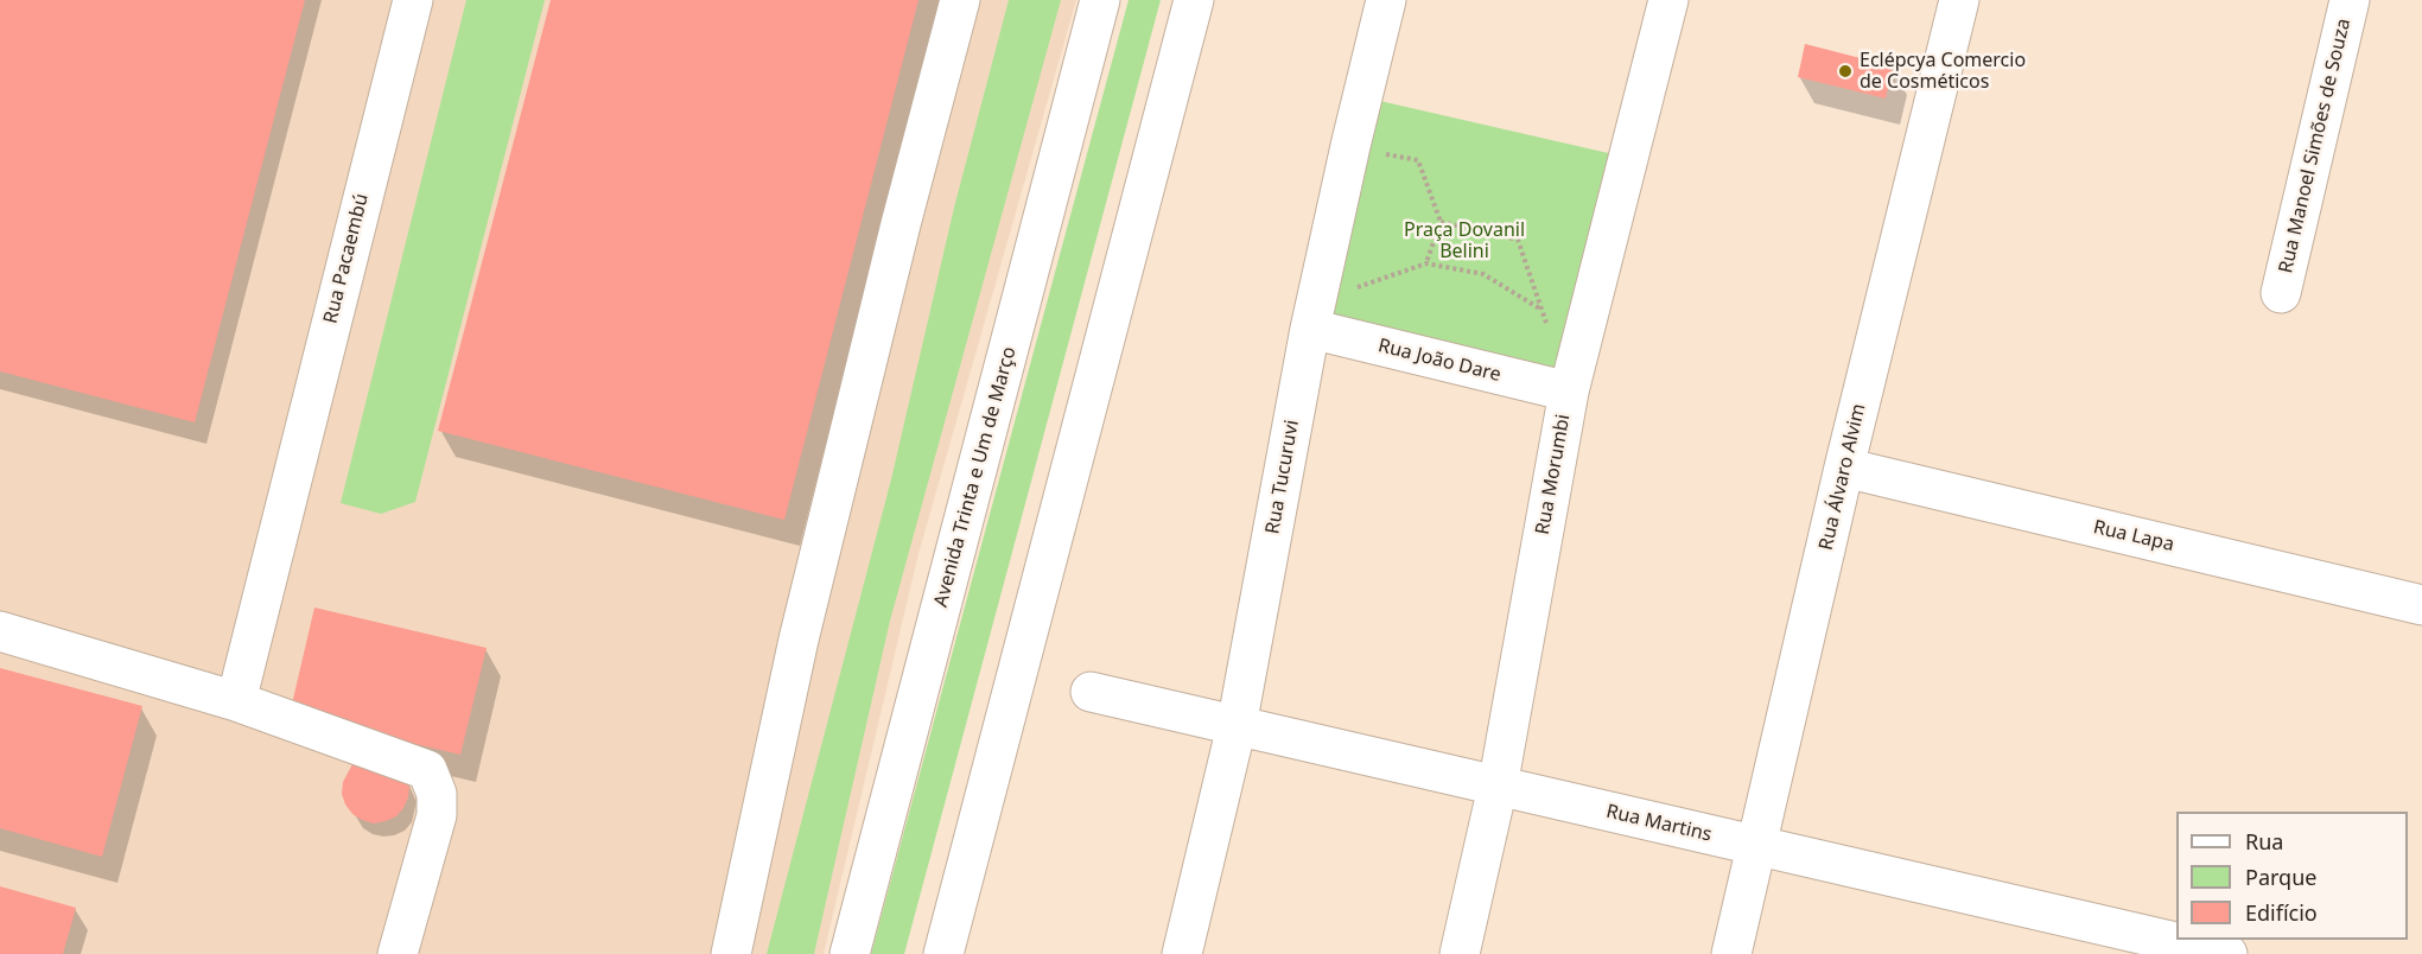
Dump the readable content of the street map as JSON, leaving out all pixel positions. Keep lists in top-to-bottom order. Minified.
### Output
{"streets":{"street":["Rua Manoel Simões de Souza","Rua Pacaembú","Rua João Dare","Rua Morumbi","Avenida Trinta e Um de Março","Rua Tucuruvi","Rua Álvaro Alvim","Rua Lapa","Rua Martins"]},"crossings":[["Rua João Dare","Rua Morumbi"],["Rua João Dare","Rua Tucuruvi"],["Rua Morumbi","Rua Martins"],["Rua Tucuruvi","Rua Martins"],["Rua Álvaro Alvim","Rua Lapa"],["Rua Álvaro Alvim","Rua Martins"]],"parks":["Praça Dovanil Belini"],"places":["Eclépcya Comercio de Cosméticos"],"legend":["Rua","Parque","Edifício"]}
